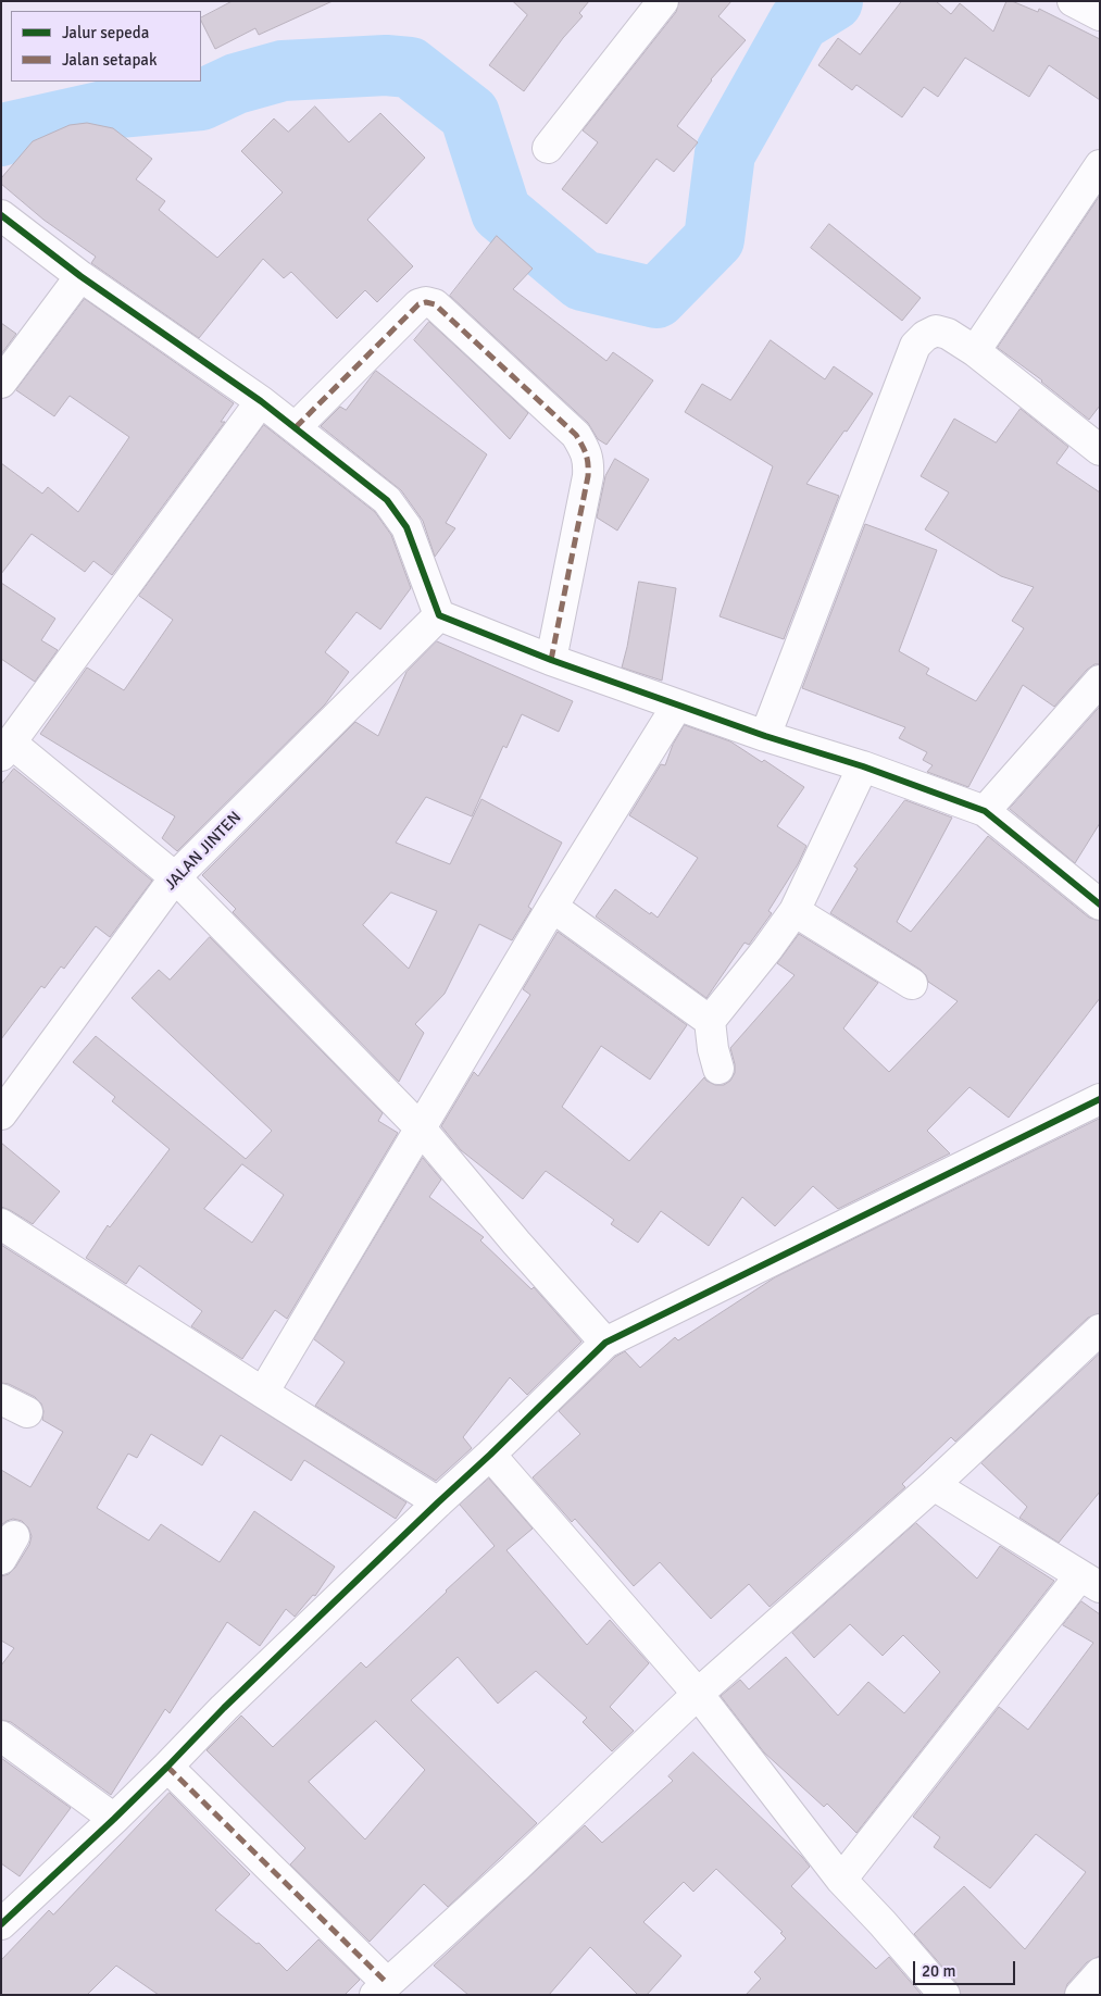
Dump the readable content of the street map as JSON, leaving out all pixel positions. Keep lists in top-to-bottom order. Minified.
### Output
{"streets":{"street":["JALAN JINTEN"]},"legend":["Jalur sepeda","Jalan setapak"],"scale_bar":"20 m"}
